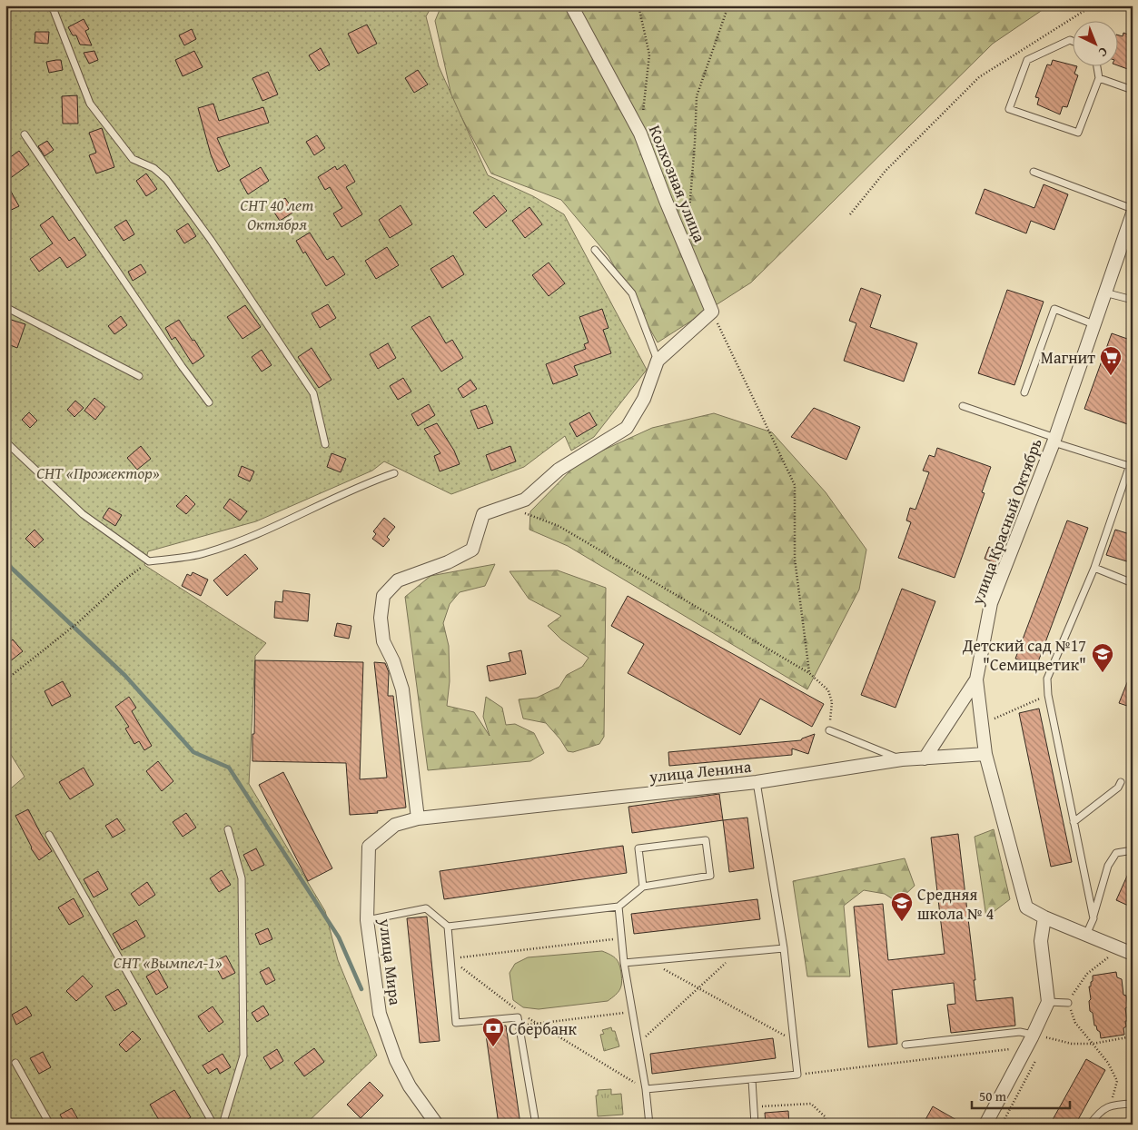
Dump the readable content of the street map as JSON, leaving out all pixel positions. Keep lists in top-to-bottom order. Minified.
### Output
{"streets":{"street":["Колхозная улица","улица Красный Октябрь","улица Ленина","улица Мира"]},"crossings":[["улица Красный Октябрь","улица Ленина"],["улица Ленина","улица Мира"]],"parks":["СНТ 40 лет Октября","СНТ «Прожектор»","СНТ «Вымпел-1»"],"places":{"supermarket":["Магнит"],"school or university":["Детский сад №17 \"Семицветик\"","Средняя школа № 4"],"bank":["Сбербанк"]},"scale_bar":"50 m","north":"bottom right"}
